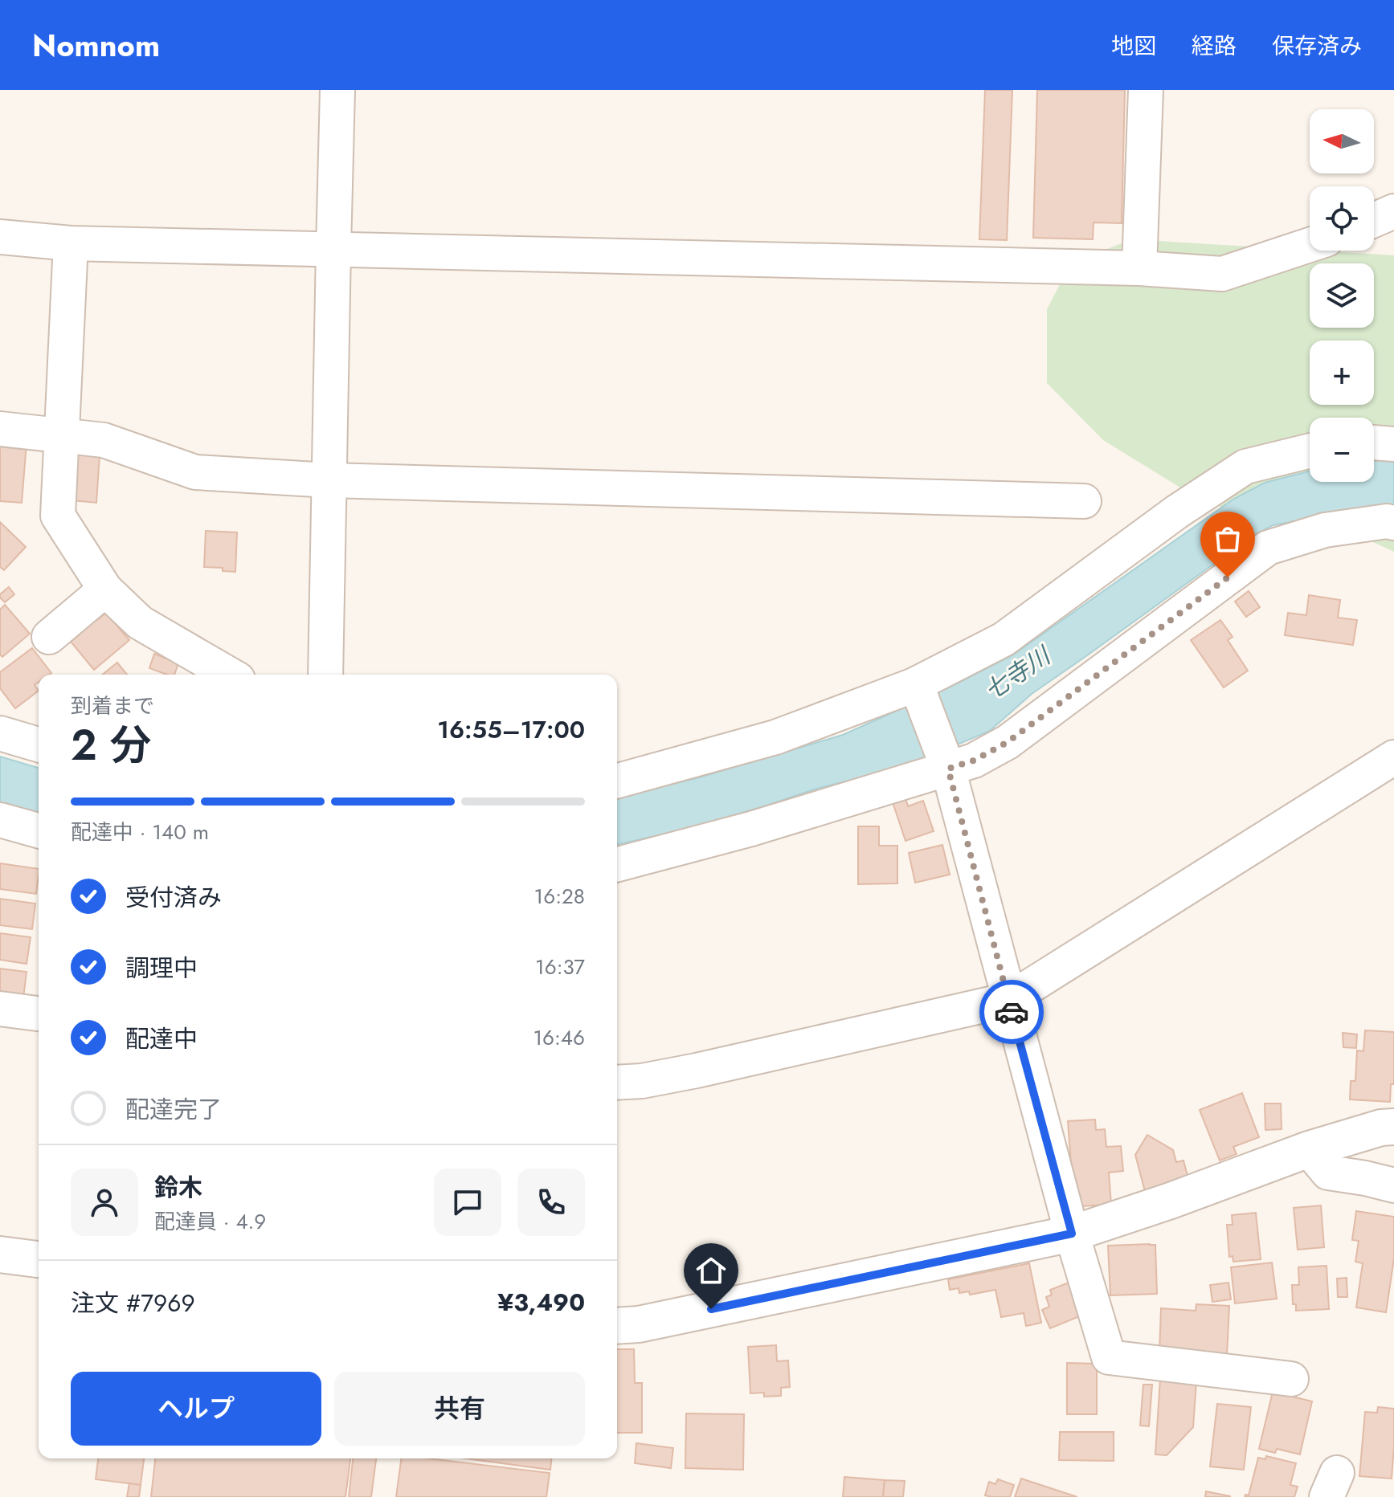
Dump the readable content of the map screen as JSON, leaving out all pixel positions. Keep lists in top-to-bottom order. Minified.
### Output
{"water":["七寺川"],"north":"left","page":{"header":"Nomnom","nav":["地図","経路","保存済み"],"map_buttons":["+","−"],"heading":["2 分","到着まで","16:55–17:00"],"panel":["鈴木","配達員 · 4.9","注文 #7969","¥3,490"],"bar":"配達中 · 140 m","list":[["受付済み","16:28"],["調理中","16:37"],["配達中","16:46"],"配達完了"],"buttons":["ヘルプ","共有"]}}
